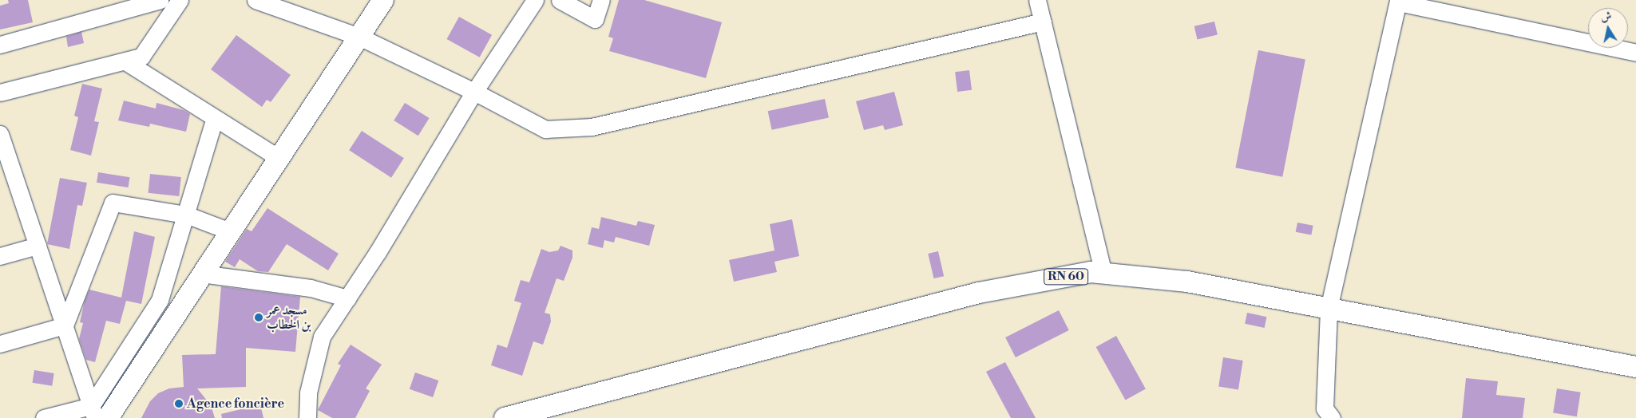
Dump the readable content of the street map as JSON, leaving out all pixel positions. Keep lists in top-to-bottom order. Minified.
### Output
{"streets":{"main road":["RN 60"]},"places":["مسجد عمر بن الخطاب","Agence foncière"],"north":"top"}
